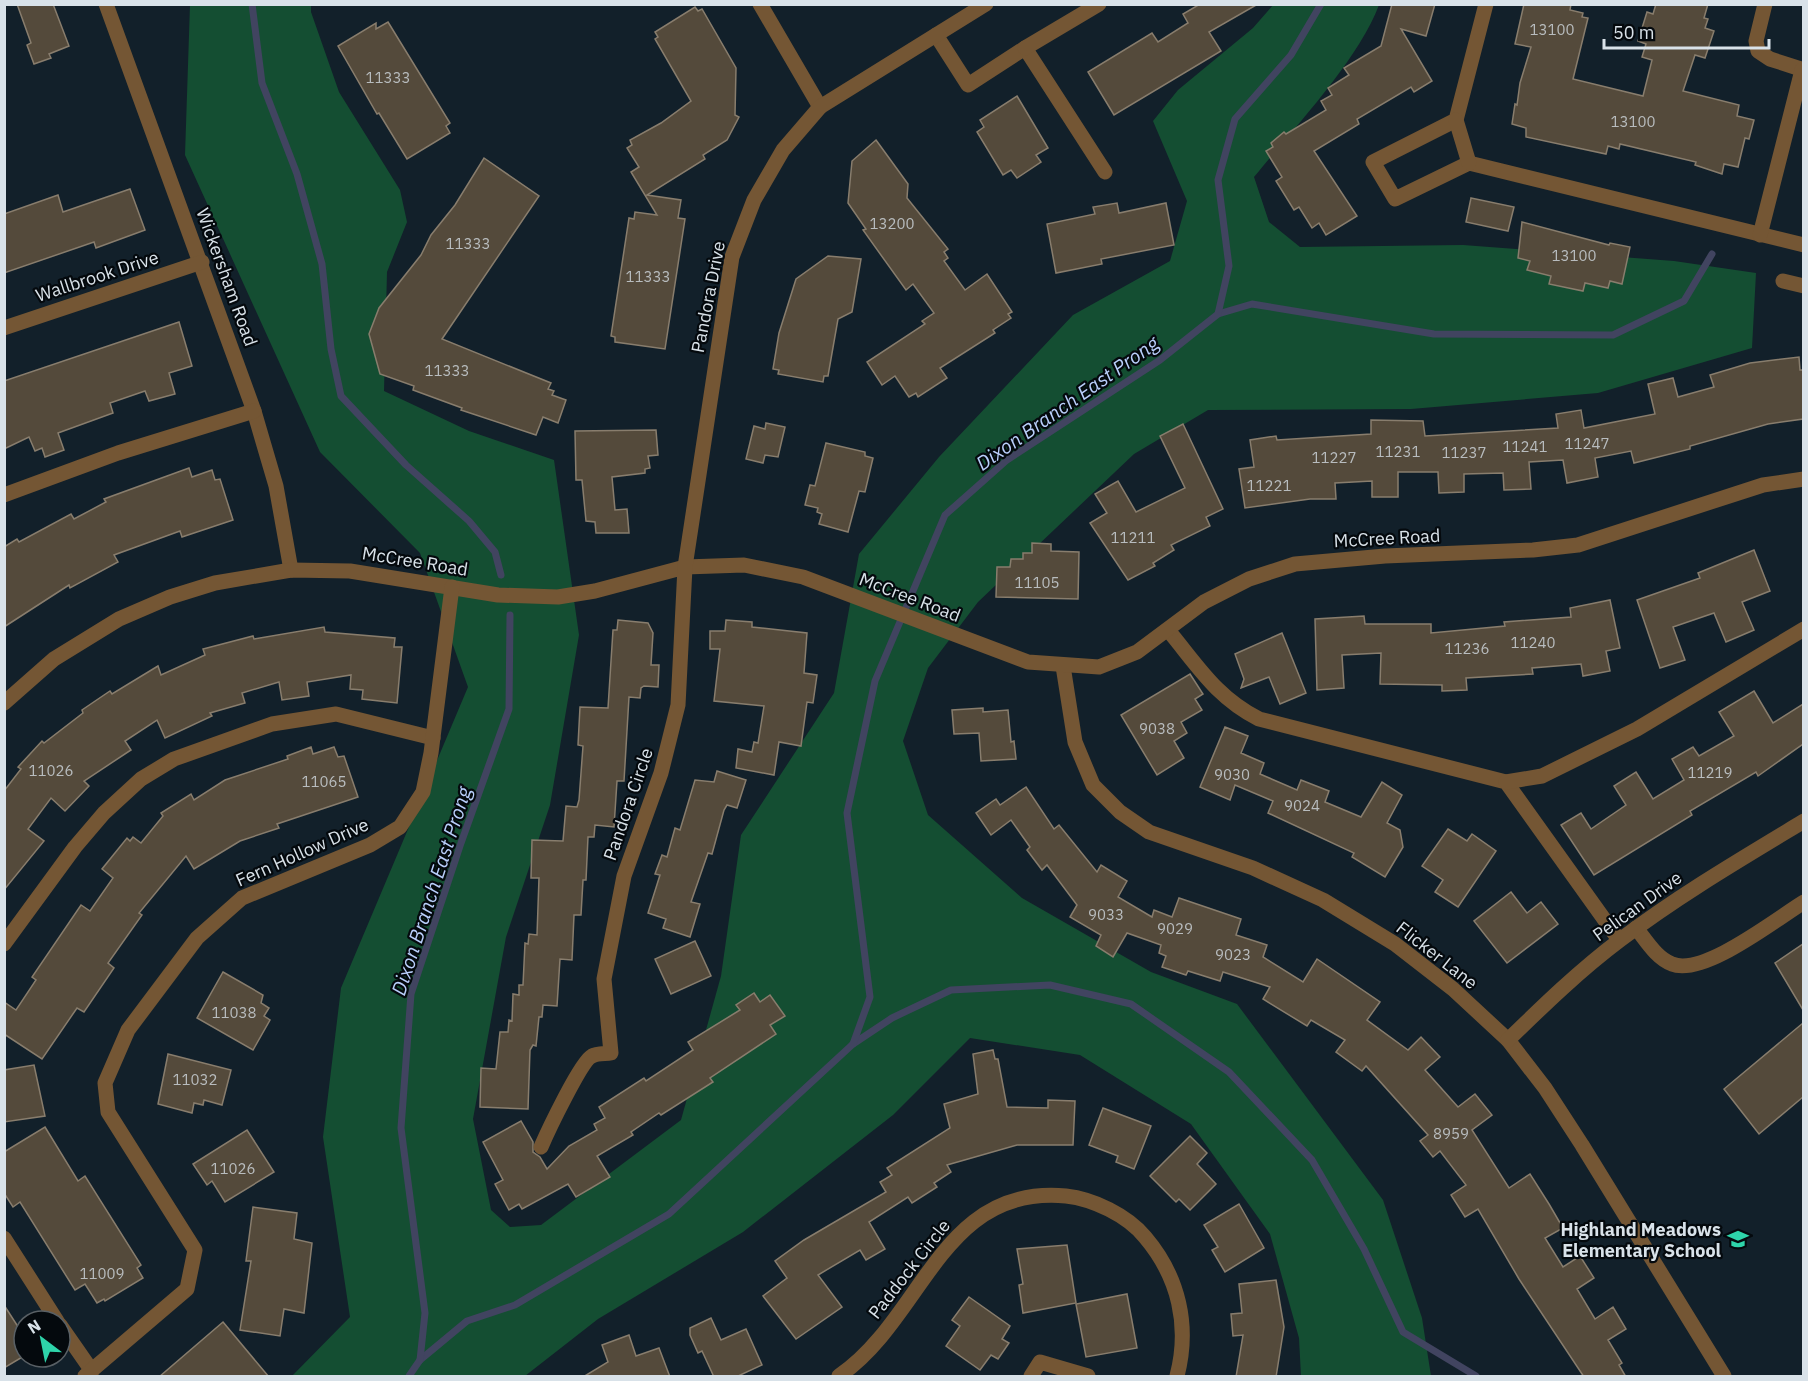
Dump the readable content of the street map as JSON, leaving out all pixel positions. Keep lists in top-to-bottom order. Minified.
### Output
{"streets":{"street":["Wallbrook Drive","Wickersham Road","Pandora Drive","McCree Road","Pandora Circle","Fern Hollow Drive","Pelican Drive","Flicker Lane","Paddock Circle"]},"crossings":[["Wallbrook Drive","Wickersham Road"],["Wickersham Road","McCree Road"],["Pandora Drive","McCree Road"],["Pandora Drive","Pandora Circle"],["McCree Road","Pandora Circle"],["McCree Road","Fern Hollow Drive"],["McCree Road","Flicker Lane"],["Pelican Drive","Flicker Lane"]],"water":["Dixon Branch East Prong"],"places":{"school or university":["Highland Meadows Elementary School"]},"house_numbers":["13100","11333","13100","13200","11333","13100","11333","11333","11247","11241","11231","11237","11227","11221","11211","11105","11240","11236","9038","11026","11219","9030","11065","9024","9033","9029","9023","11038","11032","8959","11026","11009"],"scale_bar":"50 m","north":"top left"}
